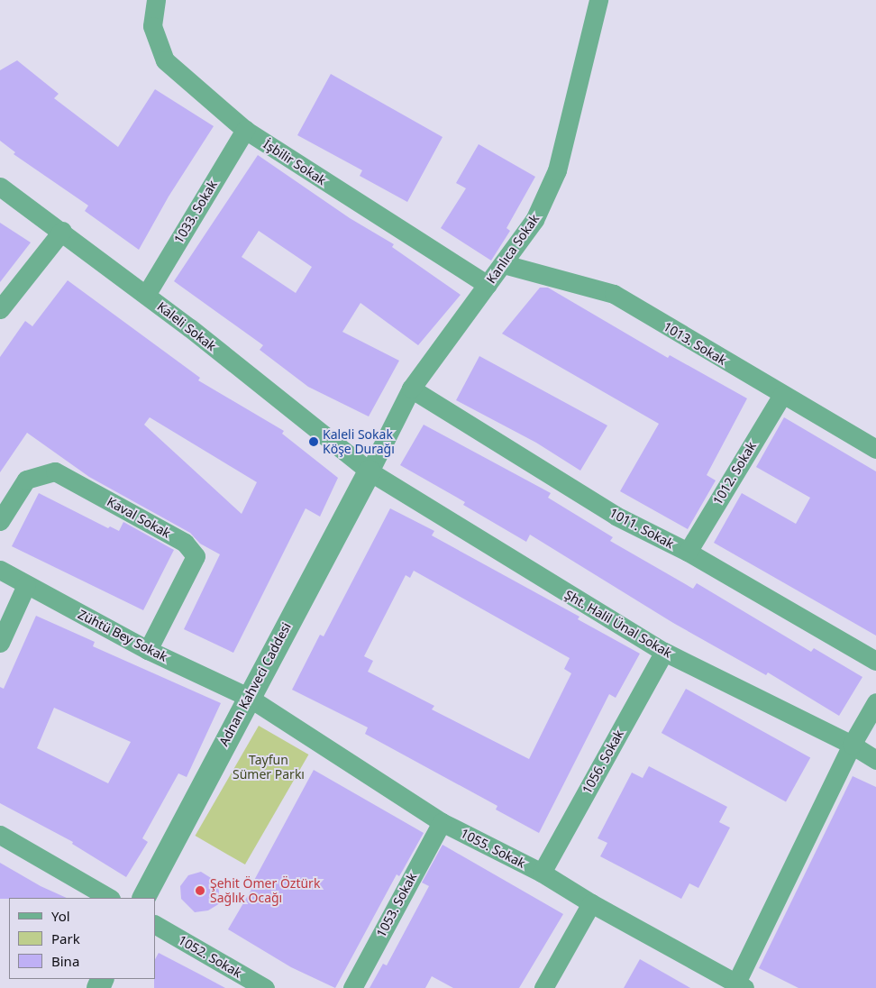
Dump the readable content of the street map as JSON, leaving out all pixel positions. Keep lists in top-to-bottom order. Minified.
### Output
{"streets":{"street":["İşbilir Sokak","1033. Sokak","Kanlıca Sokak","Kaleli Sokak","1013. Sokak","1012. Sokak","Kaval Sokak","1011. Sokak","Şht. Halil Ünal Sokak","Zühtü Bey Sokak","Adnan Kahveci Caddesi","1056. Sokak","1055. Sokak","1053. Sokak","1052. Sokak"]},"crossings":[["İşbilir Sokak","1033. Sokak"],["İşbilir Sokak","Kanlıca Sokak"],["1033. Sokak","Kaleli Sokak"],["Kanlıca Sokak","Kaleli Sokak"],["Kanlıca Sokak","1013. Sokak"],["Kanlıca Sokak","1011. Sokak"],["Kanlıca Sokak","Şht. Halil Ünal Sokak"],["Kanlıca Sokak","Adnan Kahveci Caddesi"],["Kaleli Sokak","Şht. Halil Ünal Sokak"],["Kaleli Sokak","Adnan Kahveci Caddesi"],["1013. Sokak","1012. Sokak"],["1012. Sokak","1011. Sokak"],["Kaval Sokak","Zühtü Bey Sokak"],["Şht. Halil Ünal Sokak","Adnan Kahveci Caddesi"],["Şht. Halil Ünal Sokak","1056. Sokak"],["Zühtü Bey Sokak","Adnan Kahveci Caddesi"],["Zühtü Bey Sokak","1055. Sokak"],["Adnan Kahveci Caddesi","1055. Sokak"],["1056. Sokak","1055. Sokak"],["1055. Sokak","1053. Sokak"]],"parks":["Tayfun Sümer Parkı"],"places":["Kaleli Sokak Köşe Durağı","Şehit Ömer Öztürk Sağlık Ocağı"],"legend":["Yol","Park","Bina"]}
